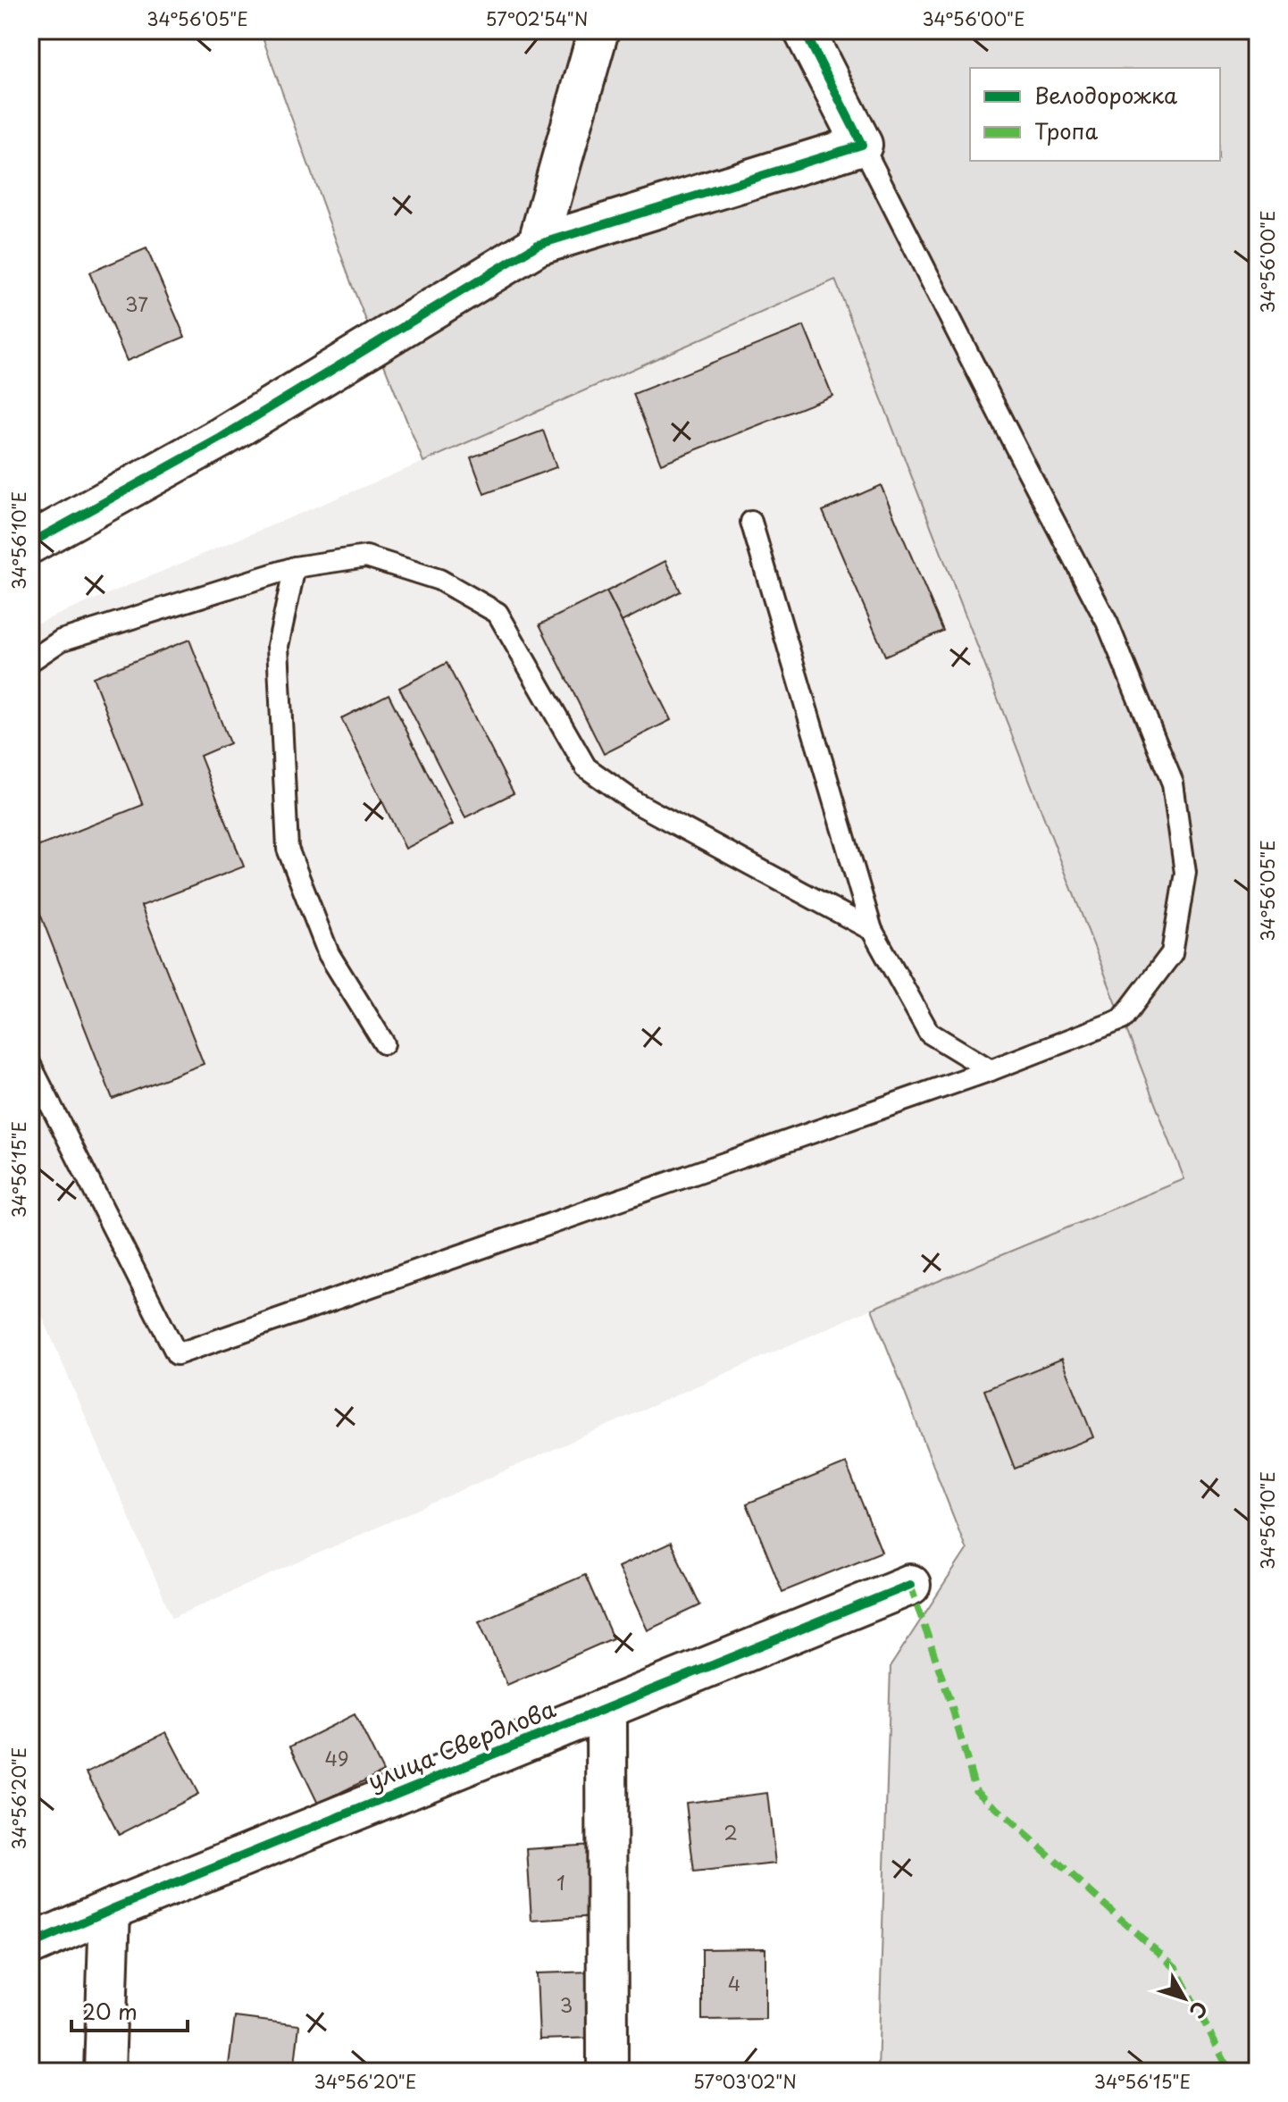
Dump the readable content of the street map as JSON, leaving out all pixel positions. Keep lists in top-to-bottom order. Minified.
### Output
{"streets":{"street":["улица Свердлова"]},"house_numbers":["37","49","2","1","4","3"],"legend":["Велодорожка","Тропа"],"scale_bar":"20 m","north":"bottom right","coordinates":["34°56'05\"E","57°02'54\"N","34°56'00\"E","34°56'10\"E","34°56'15\"E","34°56'20\"E","57°03'02\"N"]}
